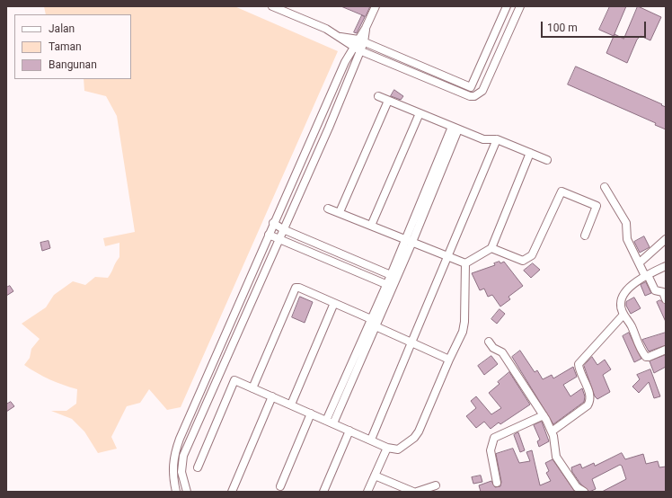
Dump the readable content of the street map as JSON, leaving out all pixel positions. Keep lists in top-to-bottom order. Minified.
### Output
{"legend":["Jalan","Taman","Bangunan"],"scale_bar":"100 m"}
